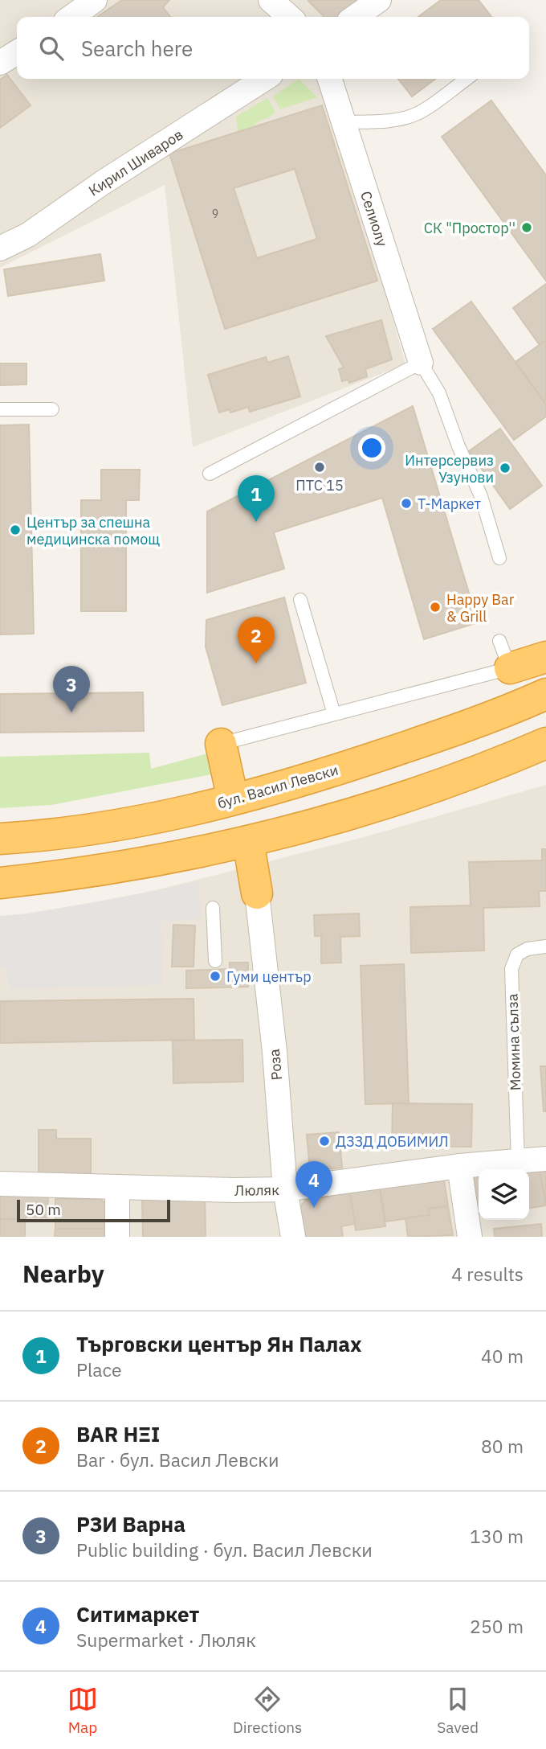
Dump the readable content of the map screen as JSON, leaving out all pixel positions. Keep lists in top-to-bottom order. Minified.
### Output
{"streets":{"highway":["бул. Васил Левски"],"street":["Кирил Шиваров","Селиолу","Роза","Люляк"],"lane":["Момина сълза"]},"crossings":[["Момина сълза","Люляк"],["Роза","Люляк"]],"places":["СК \"Простор''","ПТС 15","Интерсервиз Узунови","Т-Маркет","Център за спешна медицинска помощ","Happy Bar & Grill","Гуми център","ДЗЗД ДОБИМИЛ"],"house_numbers":["9"],"scale_bar":"50 m","page":{"search":"Search here","pins":["1","2","3","4"],"scale":"50 m","heading":["Nearby","4 results"],"list":[{"mark":"1","name":"Търговски център Ян Палах","note":"Place","value":"40 m"},{"mark":"2","name":"BAR HΞI","note":"Bar · бул. Васил Левски","value":"80 m"},{"mark":"3","name":"РЗИ Варна","note":"Public building · бул. Васил Левски","value":"130 m"},{"mark":"4","name":"Ситимаркет","note":"Supermarket · Люляк","value":"250 m"}],"nav":["Map","Directions","Saved"]}}
